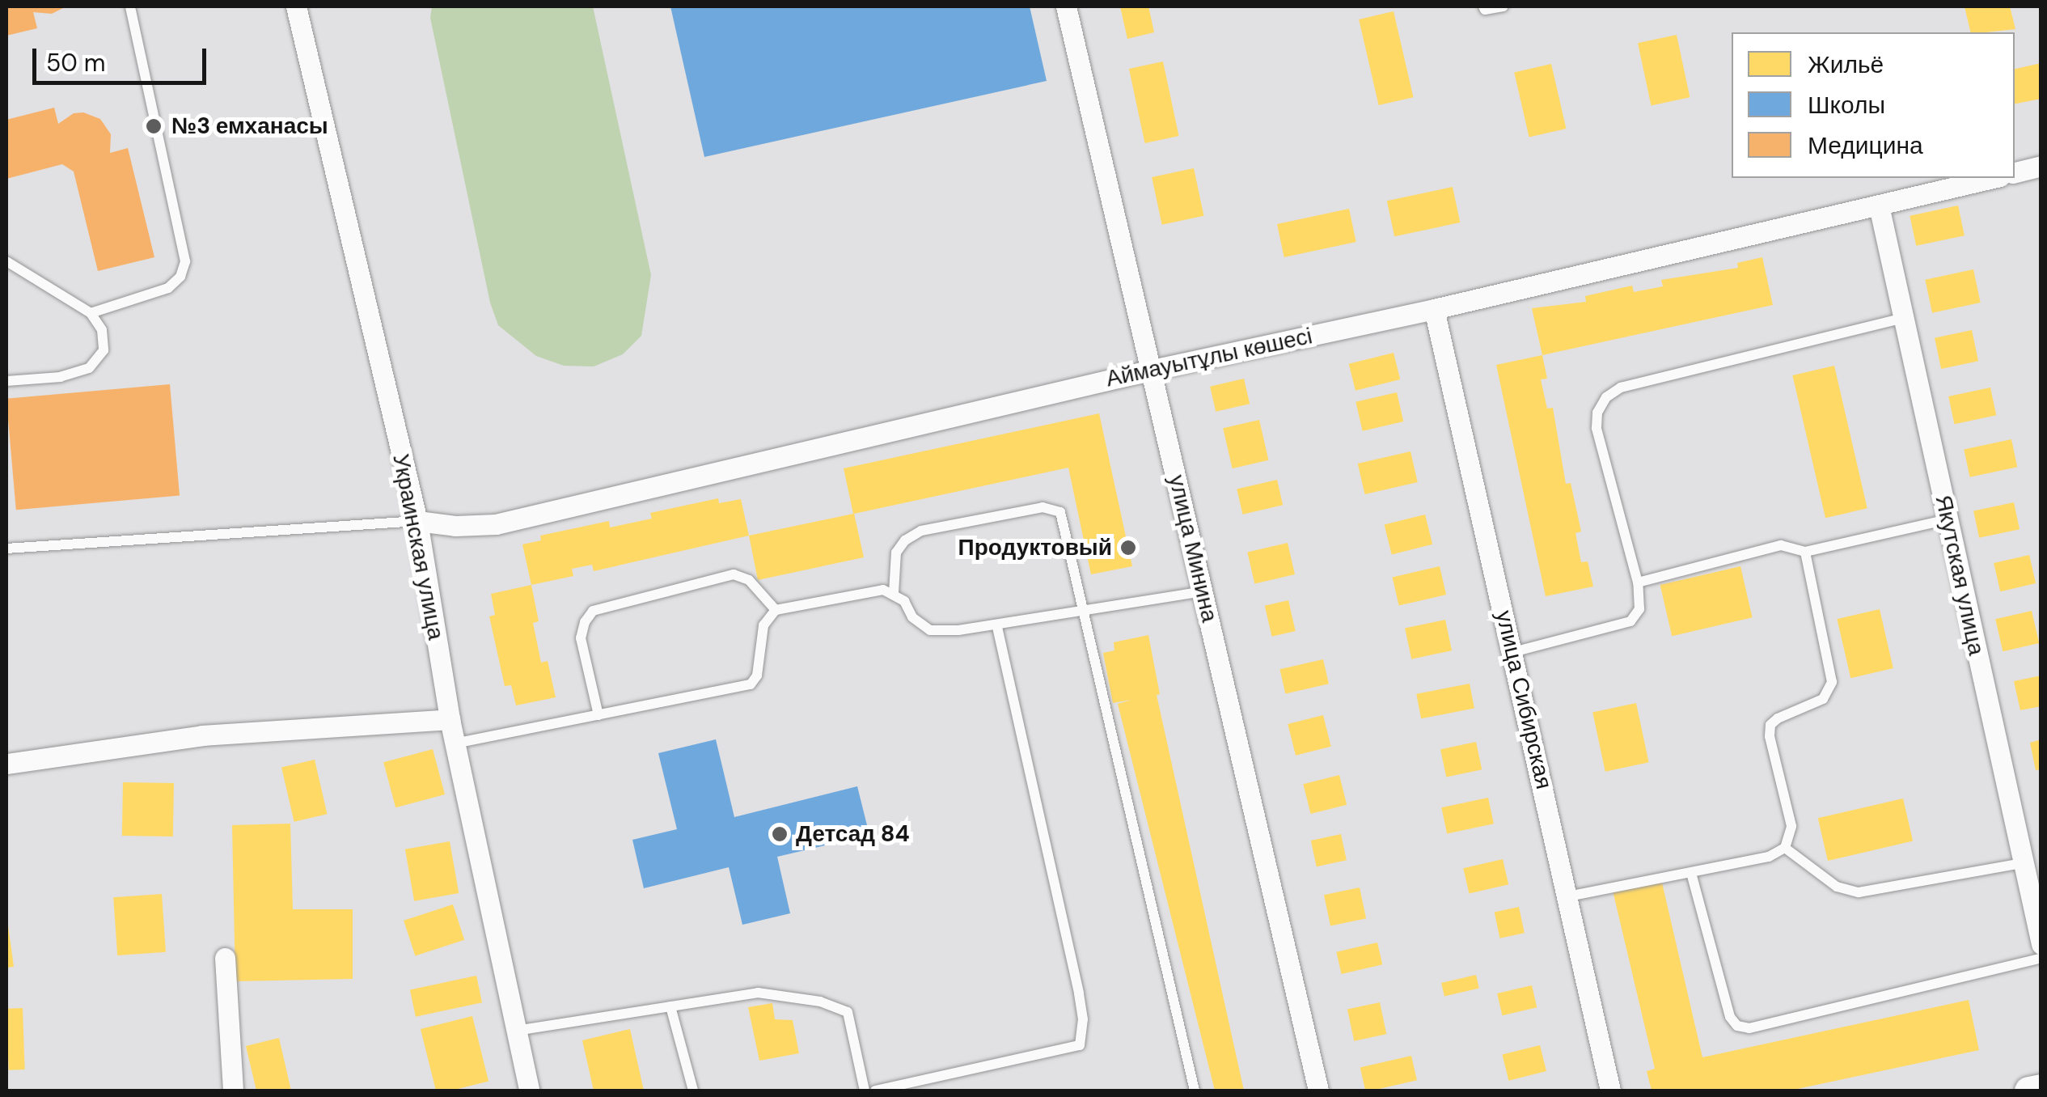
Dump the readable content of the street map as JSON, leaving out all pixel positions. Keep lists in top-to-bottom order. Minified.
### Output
{"streets":{"street":["Аймауытұлы көшесі","Украинская улица","улица Минина","Якутская улица","улица Сибирская"]},"crossings":[["Аймауытұлы көшесі","Украинская улица"],["Аймауытұлы көшесі","улица Минина"],["Аймауытұлы көшесі","Якутская улица"],["Аймауытұлы көшесі","улица Сибирская"]],"places":["№3 емханасы","Продуктовый","Детсад 84"],"legend":["Жильё","Школы","Медицина"],"scale_bar":"50 m"}
